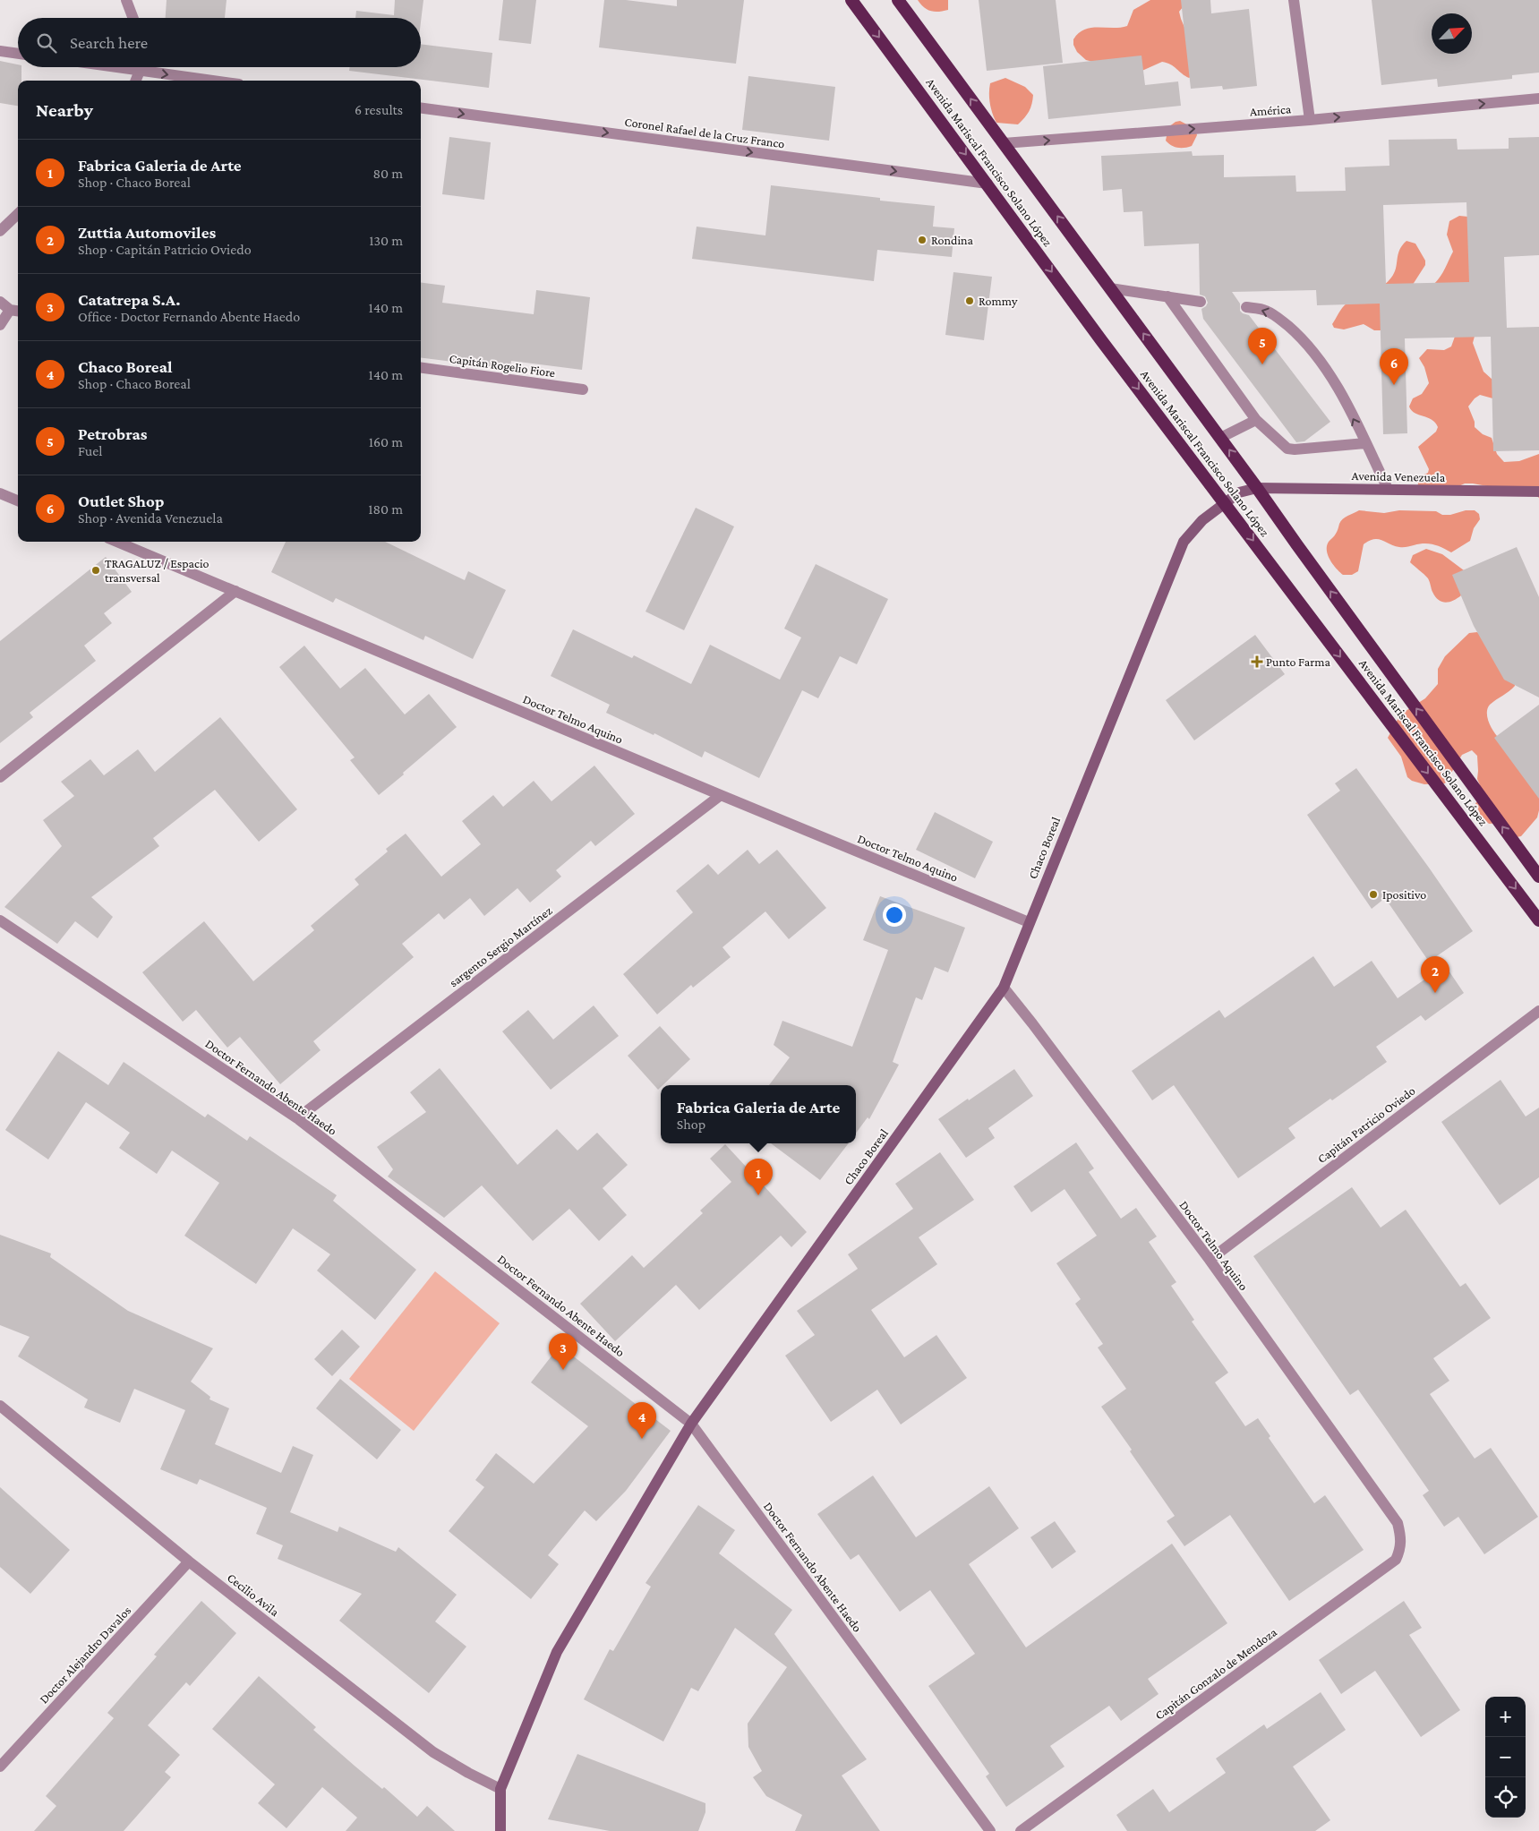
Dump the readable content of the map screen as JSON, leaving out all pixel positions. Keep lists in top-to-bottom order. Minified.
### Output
{"streets":{"highway":["Avenida Mariscal Francisco Solano López"],"main road":["Avenida Venezuela","Chaco Boreal"],"street":["América","Coronel Rafael de la Cruz Franco","Capitán Rogelio Fiore","Doctor Telmo Aquino","sargento Sergio Martínez","Doctor Fernando Abente Haedo","Capitán Patricio Oviedo","Cecilio Avila","Doctor Alejandro Davalos","Capitán Gonzalo de Mendoza"]},"crossings":[["América","Avenida Mariscal Francisco Solano López"],["Coronel Rafael de la Cruz Franco","Avenida Mariscal Francisco Solano López"],["Avenida Mariscal Francisco Solano López","Avenida Venezuela"],["Avenida Mariscal Francisco Solano López","Chaco Boreal"],["Avenida Venezuela","Chaco Boreal"],["Doctor Telmo Aquino","Chaco Boreal"],["Doctor Telmo Aquino","sargento Sergio Martínez"],["Doctor Telmo Aquino","Capitán Patricio Oviedo"],["Doctor Telmo Aquino","Capitán Gonzalo de Mendoza"],["Chaco Boreal","Doctor Fernando Abente Haedo"],["Chaco Boreal","Cecilio Avila"],["sargento Sergio Martínez","Doctor Fernando Abente Haedo"],["Cecilio Avila","Doctor Alejandro Davalos"]],"one_way":["América","Coronel Rafael de la Cruz Franco"],"places":{"other":["Rondina","Rommy","TRAGALUZ / Espacio transversal","Ipositivo"],"health":["Punto Farma"]},"north":"top right","page":{"search":"Search here","heading":["Nearby","6 results"],"list":[{"mark":"1","name":"Fabrica Galeria de Arte","note":"Shop · Chaco Boreal","value":"80 m"},{"mark":"2","name":"Zuttia Automoviles","note":"Shop · Capitán Patricio Oviedo","value":"130 m"},{"mark":"3","name":"Catatrepa S.A.","note":"Office · Doctor Fernando Abente Haedo","value":"140 m"},{"mark":"4","name":"Chaco Boreal","note":"Shop · Chaco Boreal","value":"140 m"},{"mark":"5","name":"Petrobras","note":"Fuel","value":"160 m"},{"mark":"6","name":"Outlet Shop","note":"Shop · Avenida Venezuela","value":"180 m"}],"pins":["5","6","2","1","3","4"],"popup":["Fabrica Galeria de Arte","Shop"],"map_buttons":["+","−"]}}
